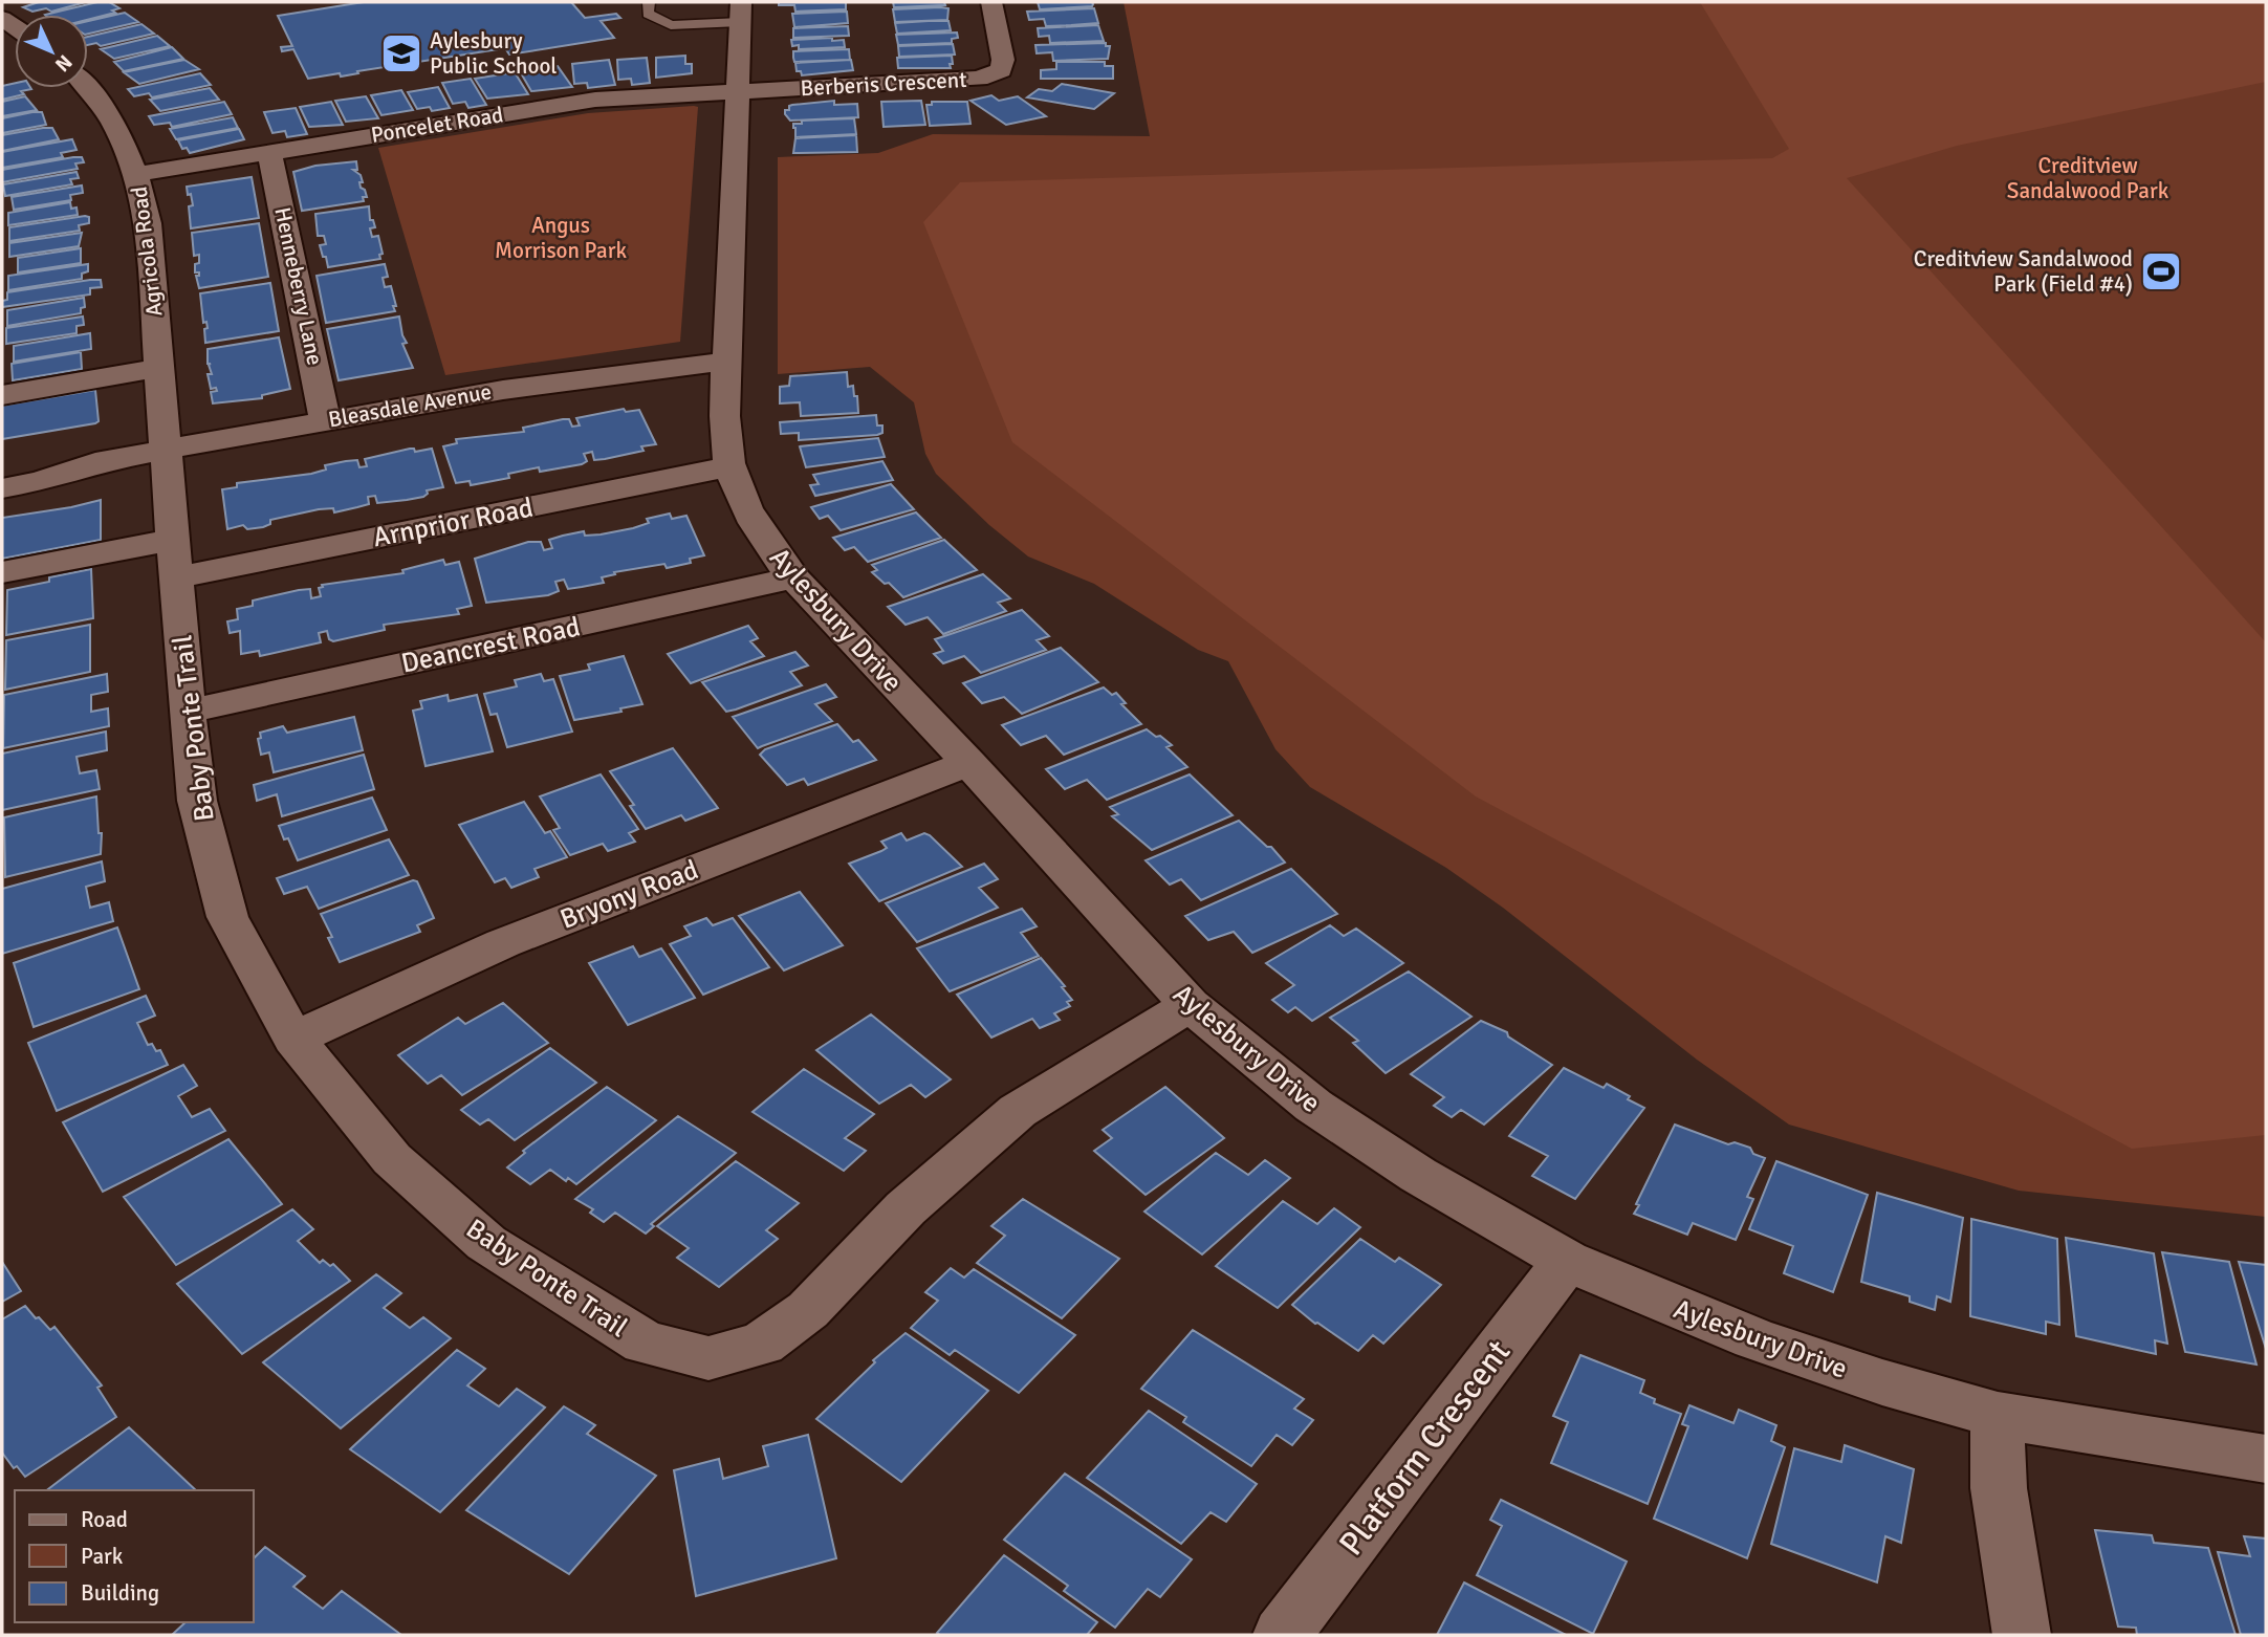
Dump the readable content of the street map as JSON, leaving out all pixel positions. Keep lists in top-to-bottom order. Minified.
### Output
{"streets":{"street":["Berberis Crescent","Poncelet Road","Agricola Road","Henneberry Lane","Bleasdale Avenue","Arnprior Road","Aylesbury Drive","Deancrest Road","Baby Ponte Trail","Bryony Road","Platform Crescent"]},"crossings":[["Berberis Crescent","Poncelet Road"],["Berberis Crescent","Aylesbury Drive"],["Poncelet Road","Agricola Road"],["Poncelet Road","Henneberry Lane"],["Poncelet Road","Aylesbury Drive"],["Agricola Road","Bleasdale Avenue"],["Agricola Road","Baby Ponte Trail"],["Henneberry Lane","Bleasdale Avenue"],["Bleasdale Avenue","Aylesbury Drive"],["Bleasdale Avenue","Baby Ponte Trail"],["Arnprior Road","Aylesbury Drive"],["Arnprior Road","Baby Ponte Trail"],["Aylesbury Drive","Deancrest Road"],["Aylesbury Drive","Baby Ponte Trail"],["Aylesbury Drive","Bryony Road"],["Aylesbury Drive","Platform Crescent"],["Deancrest Road","Baby Ponte Trail"],["Baby Ponte Trail","Bryony Road"]],"parks":["Creditview Sandalwood Park","Angus Morrison Park"],"places":{"school or university":["Aylesbury Public School"],"sports":["Creditview Sandalwood Park (Field #4)"]},"legend":["Road","Park","Building"],"north":"bottom right"}
